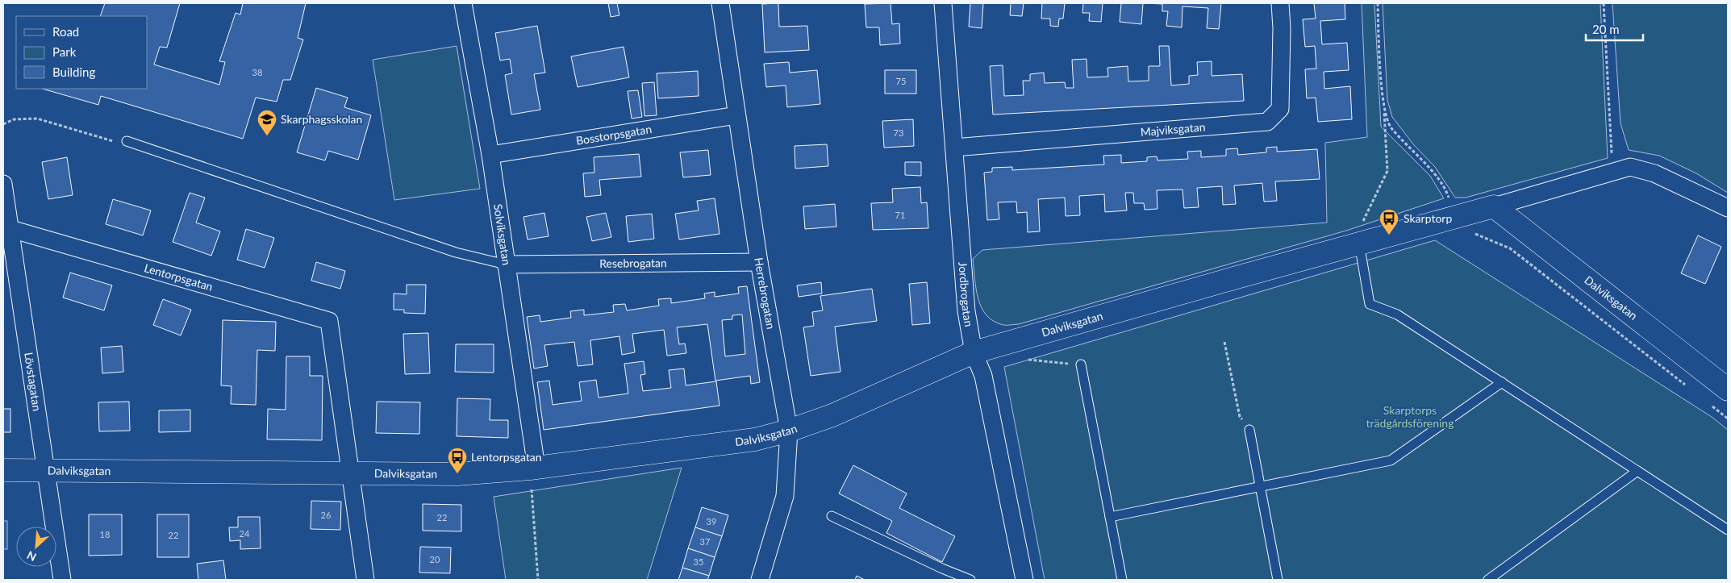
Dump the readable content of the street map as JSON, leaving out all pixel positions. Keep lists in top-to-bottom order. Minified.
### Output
{"streets":{"street":["Majviksgatan","Bosstorpsgatan","Solviksgatan","Resebrogatan","Lentorpsgatan","Herrebrogatan","Jordbrogatan","Dalviksgatan","Lövstagatan"]},"crossings":[["Majviksgatan","Jordbrogatan"],["Bosstorpsgatan","Solviksgatan"],["Bosstorpsgatan","Herrebrogatan"],["Solviksgatan","Resebrogatan"],["Solviksgatan","Dalviksgatan"],["Resebrogatan","Herrebrogatan"],["Lentorpsgatan","Dalviksgatan"],["Lentorpsgatan","Lövstagatan"],["Herrebrogatan","Dalviksgatan"],["Jordbrogatan","Dalviksgatan"],["Dalviksgatan","Lövstagatan"]],"parks":["Skarptorps trädgårdsförening"],"places":{"school or university":["Skarphagsskolan"],"bus stop":["Skarptorp","Lentorpsgatan"]},"house_numbers":["38","75","73","71","26","22","39","24","18","22","37","20","35"],"legend":["Road","Park","Building"],"scale_bar":"20 m","north":"bottom left"}
